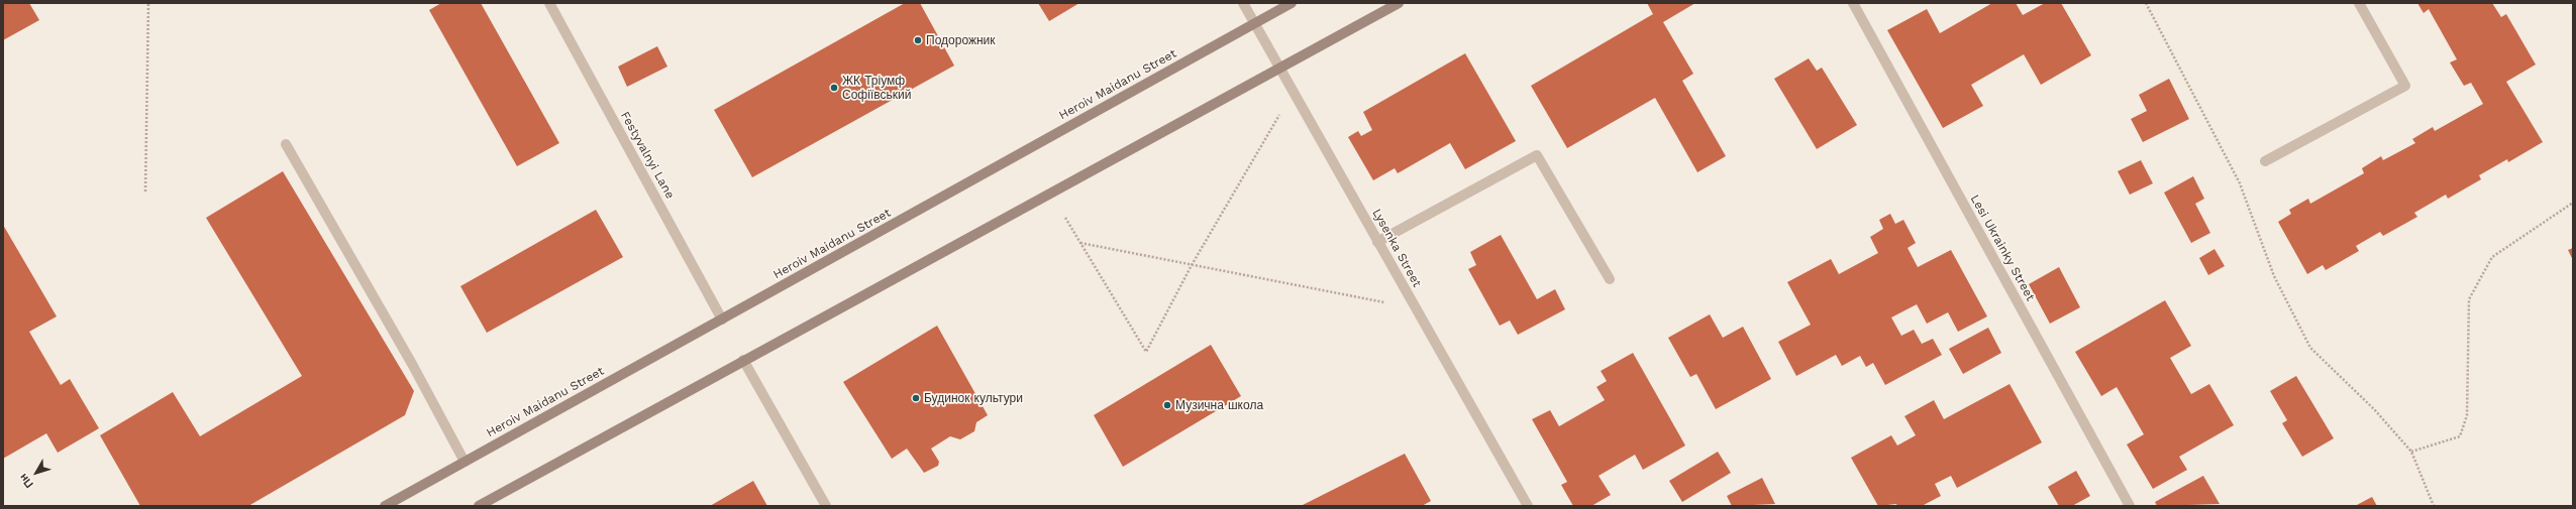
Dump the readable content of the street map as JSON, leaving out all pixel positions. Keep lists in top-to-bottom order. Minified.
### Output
{"streets":{"street":["Heroiv Maidanu Street","Festyvalnyi Lane","Lysenka Street","Lesi Ukrainky Street"]},"crossings":[["Heroiv Maidanu Street","Festyvalnyi Lane"],["Heroiv Maidanu Street","Lysenka Street"]],"places":["Подорожник","ЖК Тріумф Софіївський","Будинок культури","Музична школа"],"north":"bottom left"}
